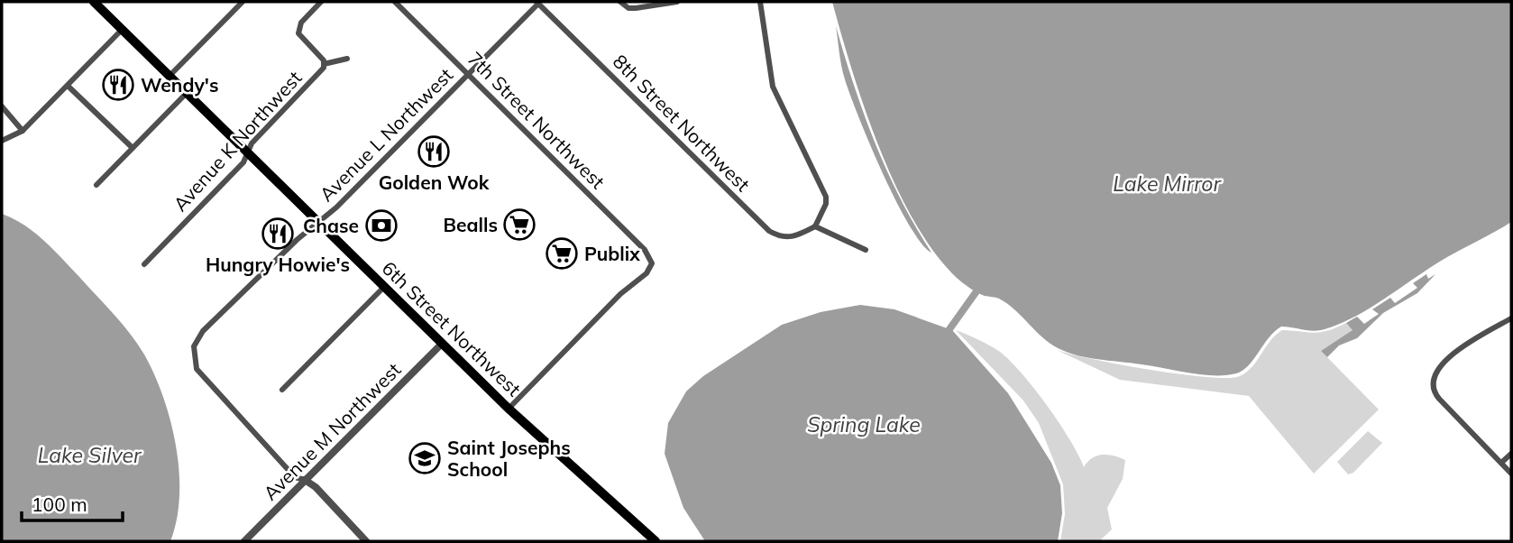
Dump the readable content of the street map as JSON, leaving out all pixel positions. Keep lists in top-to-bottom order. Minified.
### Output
{"streets":{"highway":["6th Street Northwest"],"street":["7th Street Northwest","8th Street Northwest","Avenue L Northwest","Avenue K Northwest","Avenue M Northwest"]},"crossings":[["7th Street Northwest","Avenue L Northwest"],["7th Street Northwest","6th Street Northwest"],["8th Street Northwest","Avenue L Northwest"],["Avenue L Northwest","6th Street Northwest"],["Avenue L Northwest","Avenue M Northwest"],["Avenue K Northwest","6th Street Northwest"],["6th Street Northwest","Avenue M Northwest"]],"water":["Lake Mirror","Spring Lake","Lake Silver"],"places":{"restaurant":["Wendy's","Golden Wok","Hungry Howie's"],"supermarket":["Bealls","Publix"],"bank":["Chase"],"school or university":["Saint Josephs School"]},"scale_bar":"100 m"}
